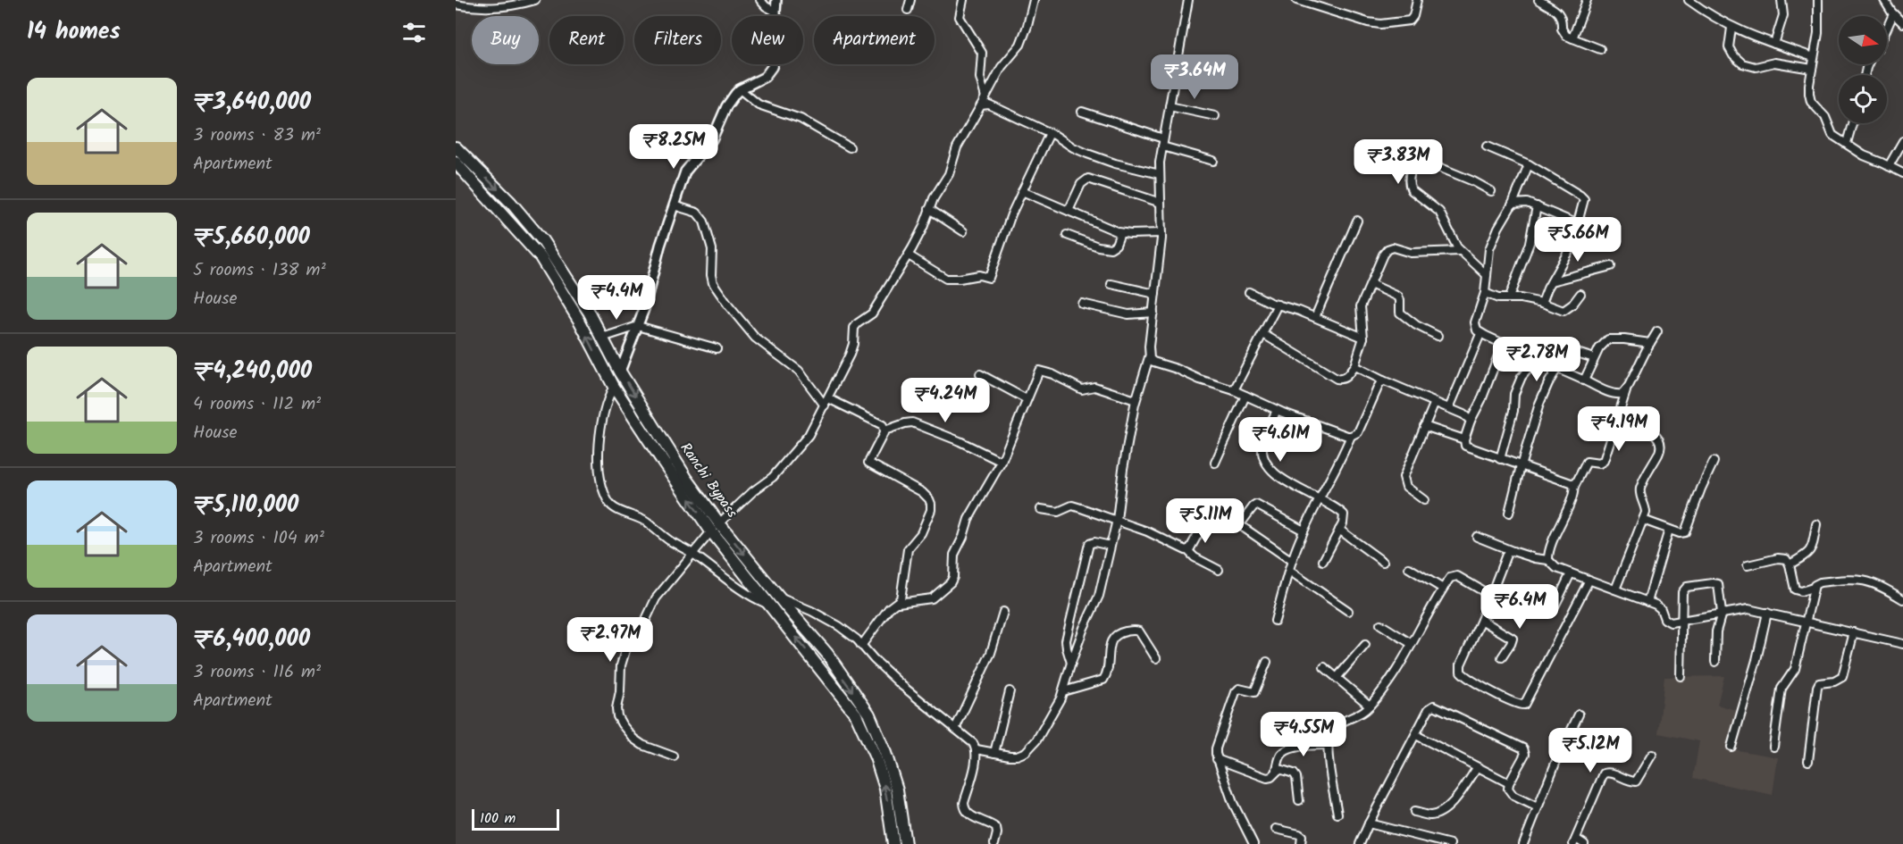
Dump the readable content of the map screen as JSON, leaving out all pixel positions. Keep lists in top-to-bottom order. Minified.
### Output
{"streets":{"highway":["Ranchi Bypass"]},"scale_bar":"100 m","north":"right","page":{"heading":"14 homes","chip":["Buy","Rent","Filters","New","Apartment"],"price":["₹3.64M","₹8.25M","₹3.83M","₹5.66M","₹4.4M","₹2.78M","₹4.24M","₹4.19M","₹4.61M","₹5.11M","₹6.4M","₹2.97M","₹4.55M","₹5.12M"],"list":[{"name":"₹3,640,000","note":"3 rooms · 83 m² · Apartment"},{"name":"₹5,660,000","note":"5 rooms · 138 m² · House"},{"name":"₹4,240,000","note":"4 rooms · 112 m² · House"},{"name":"₹5,110,000","note":"3 rooms · 104 m² · Apartment"},{"name":"₹6,400,000","note":"3 rooms · 116 m² · Apartment"}],"scale":"100 m"}}
